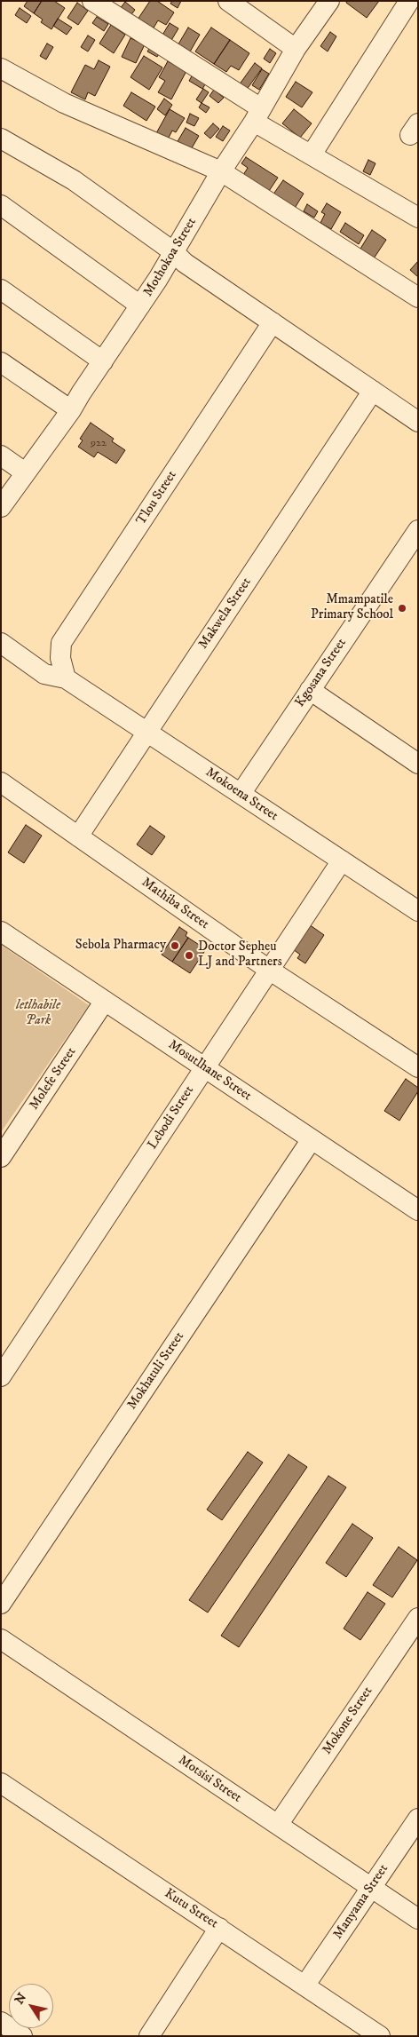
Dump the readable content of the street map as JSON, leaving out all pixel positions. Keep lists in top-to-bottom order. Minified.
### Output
{"streets":{"street":["Mothokoa Street","Tlou Street","Makwela Street","Kgosana Street","Mokoena Street","Mathiba Street","Mosutlhane Street","Molefe Street","Lebodi Street","Mokhatuli Street","Mokone Street","Motsisi Street","Manyama Street","Kutu Street"]},"crossings":[["Tlou Street","Mokoena Street"],["Makwela Street","Mokoena Street"],["Makwela Street","Mathiba Street"],["Kgosana Street","Mokoena Street"],["Mokoena Street","Lebodi Street"],["Mathiba Street","Lebodi Street"],["Mosutlhane Street","Molefe Street"],["Mosutlhane Street","Lebodi Street"],["Mosutlhane Street","Mokhatuli Street"],["Mokone Street","Motsisi Street"],["Motsisi Street","Manyama Street"],["Manyama Street","Kutu Street"]],"parks":["letlhabile Park"],"places":["Mmampatile Primary School","Sebola Pharmacy","Doctor Sepheu LJ and Partners"],"house_numbers":["922"],"north":"top left"}
